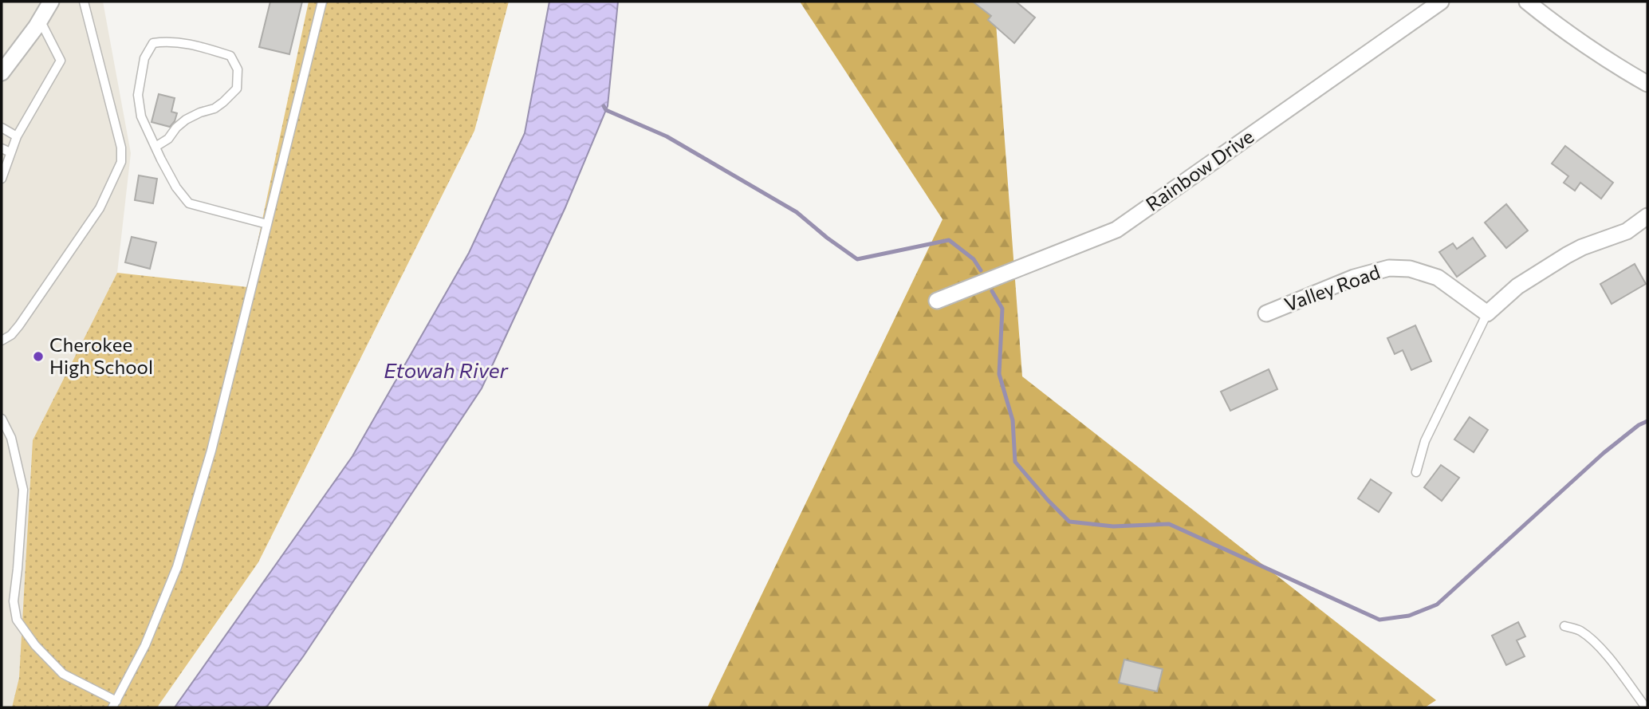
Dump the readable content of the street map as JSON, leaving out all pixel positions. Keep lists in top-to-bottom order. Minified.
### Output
{"streets":{"street":["Rainbow Drive","Valley Road"]},"water":["Etowah River"],"places":["Cherokee High School"]}
